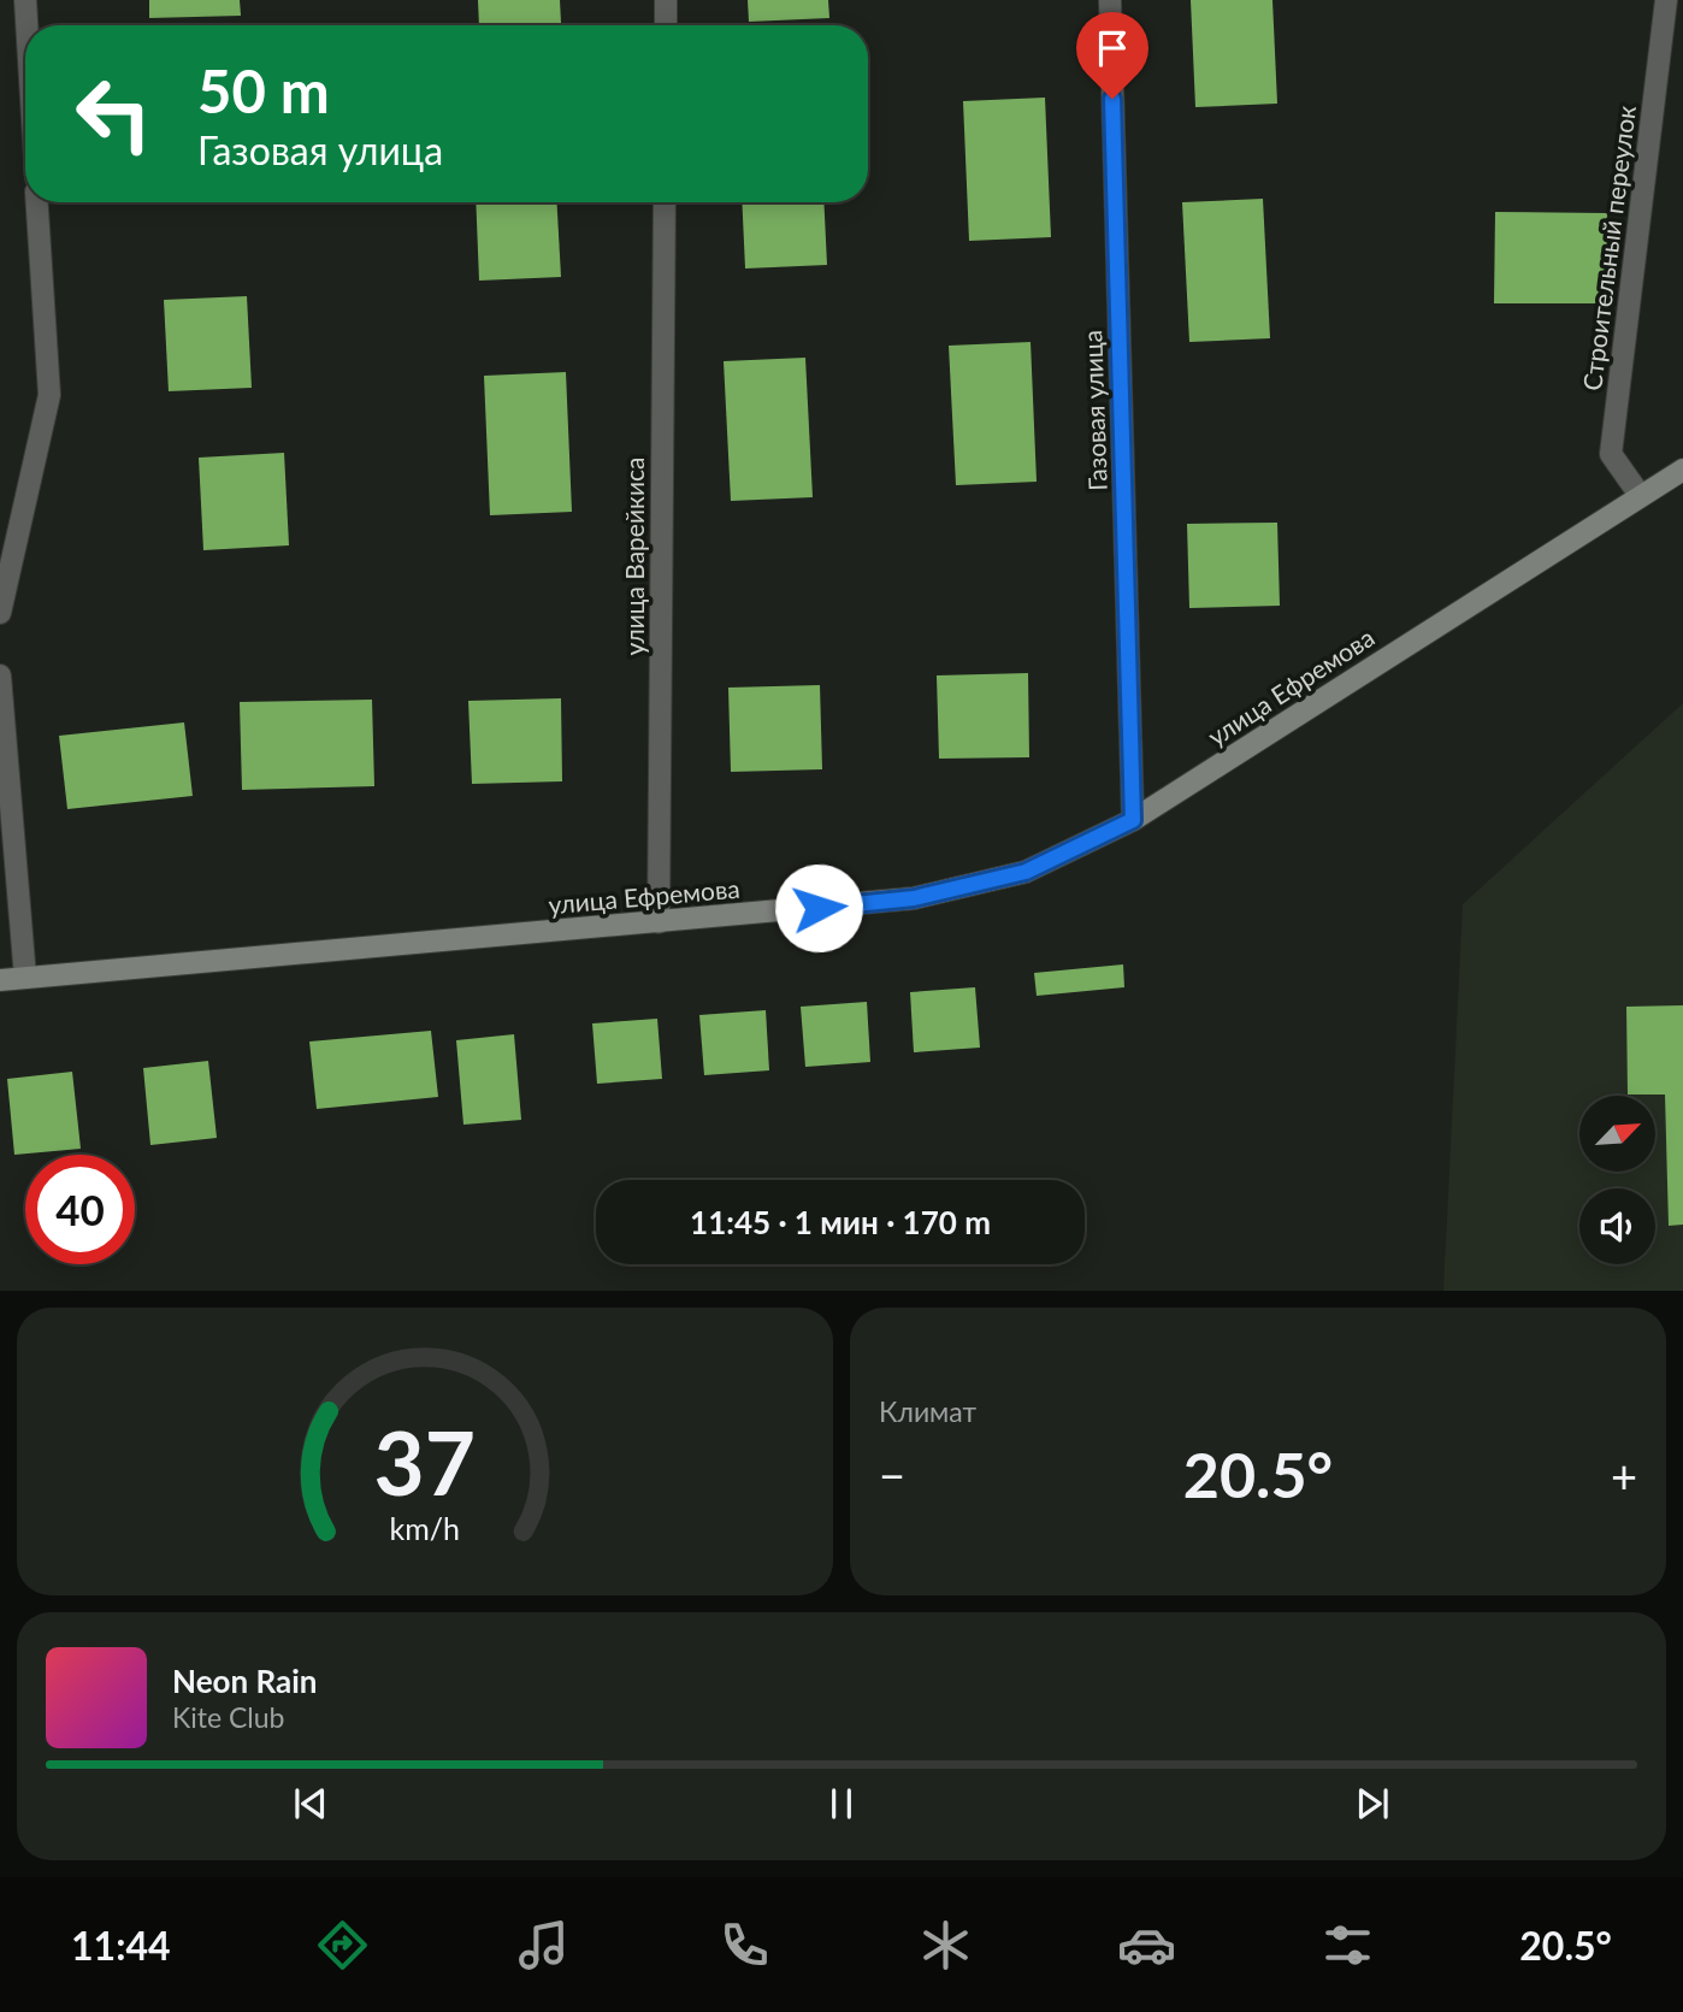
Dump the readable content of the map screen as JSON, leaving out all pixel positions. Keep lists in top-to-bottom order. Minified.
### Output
{"streets":{"street":["Строительный переулок","Газовая улица","улица Варейкиса","улица Ефремова"]},"crossings":[["Строительный переулок","улица Ефремова"],["Газовая улица","улица Ефремова"],["улица Варейкиса","улица Ефремова"]],"north":"top right","page":{"turn":["50 m","Газовая улица"],"limit":"40","trip":"11:45 · 1 мин · 170 m","tile":"Климат","heat":["−","20.5°","+"],"song":["Neon Rain","Kite Club"],"tabs":["11:44","20.5°"],"gauge":["37","km/h"]}}
